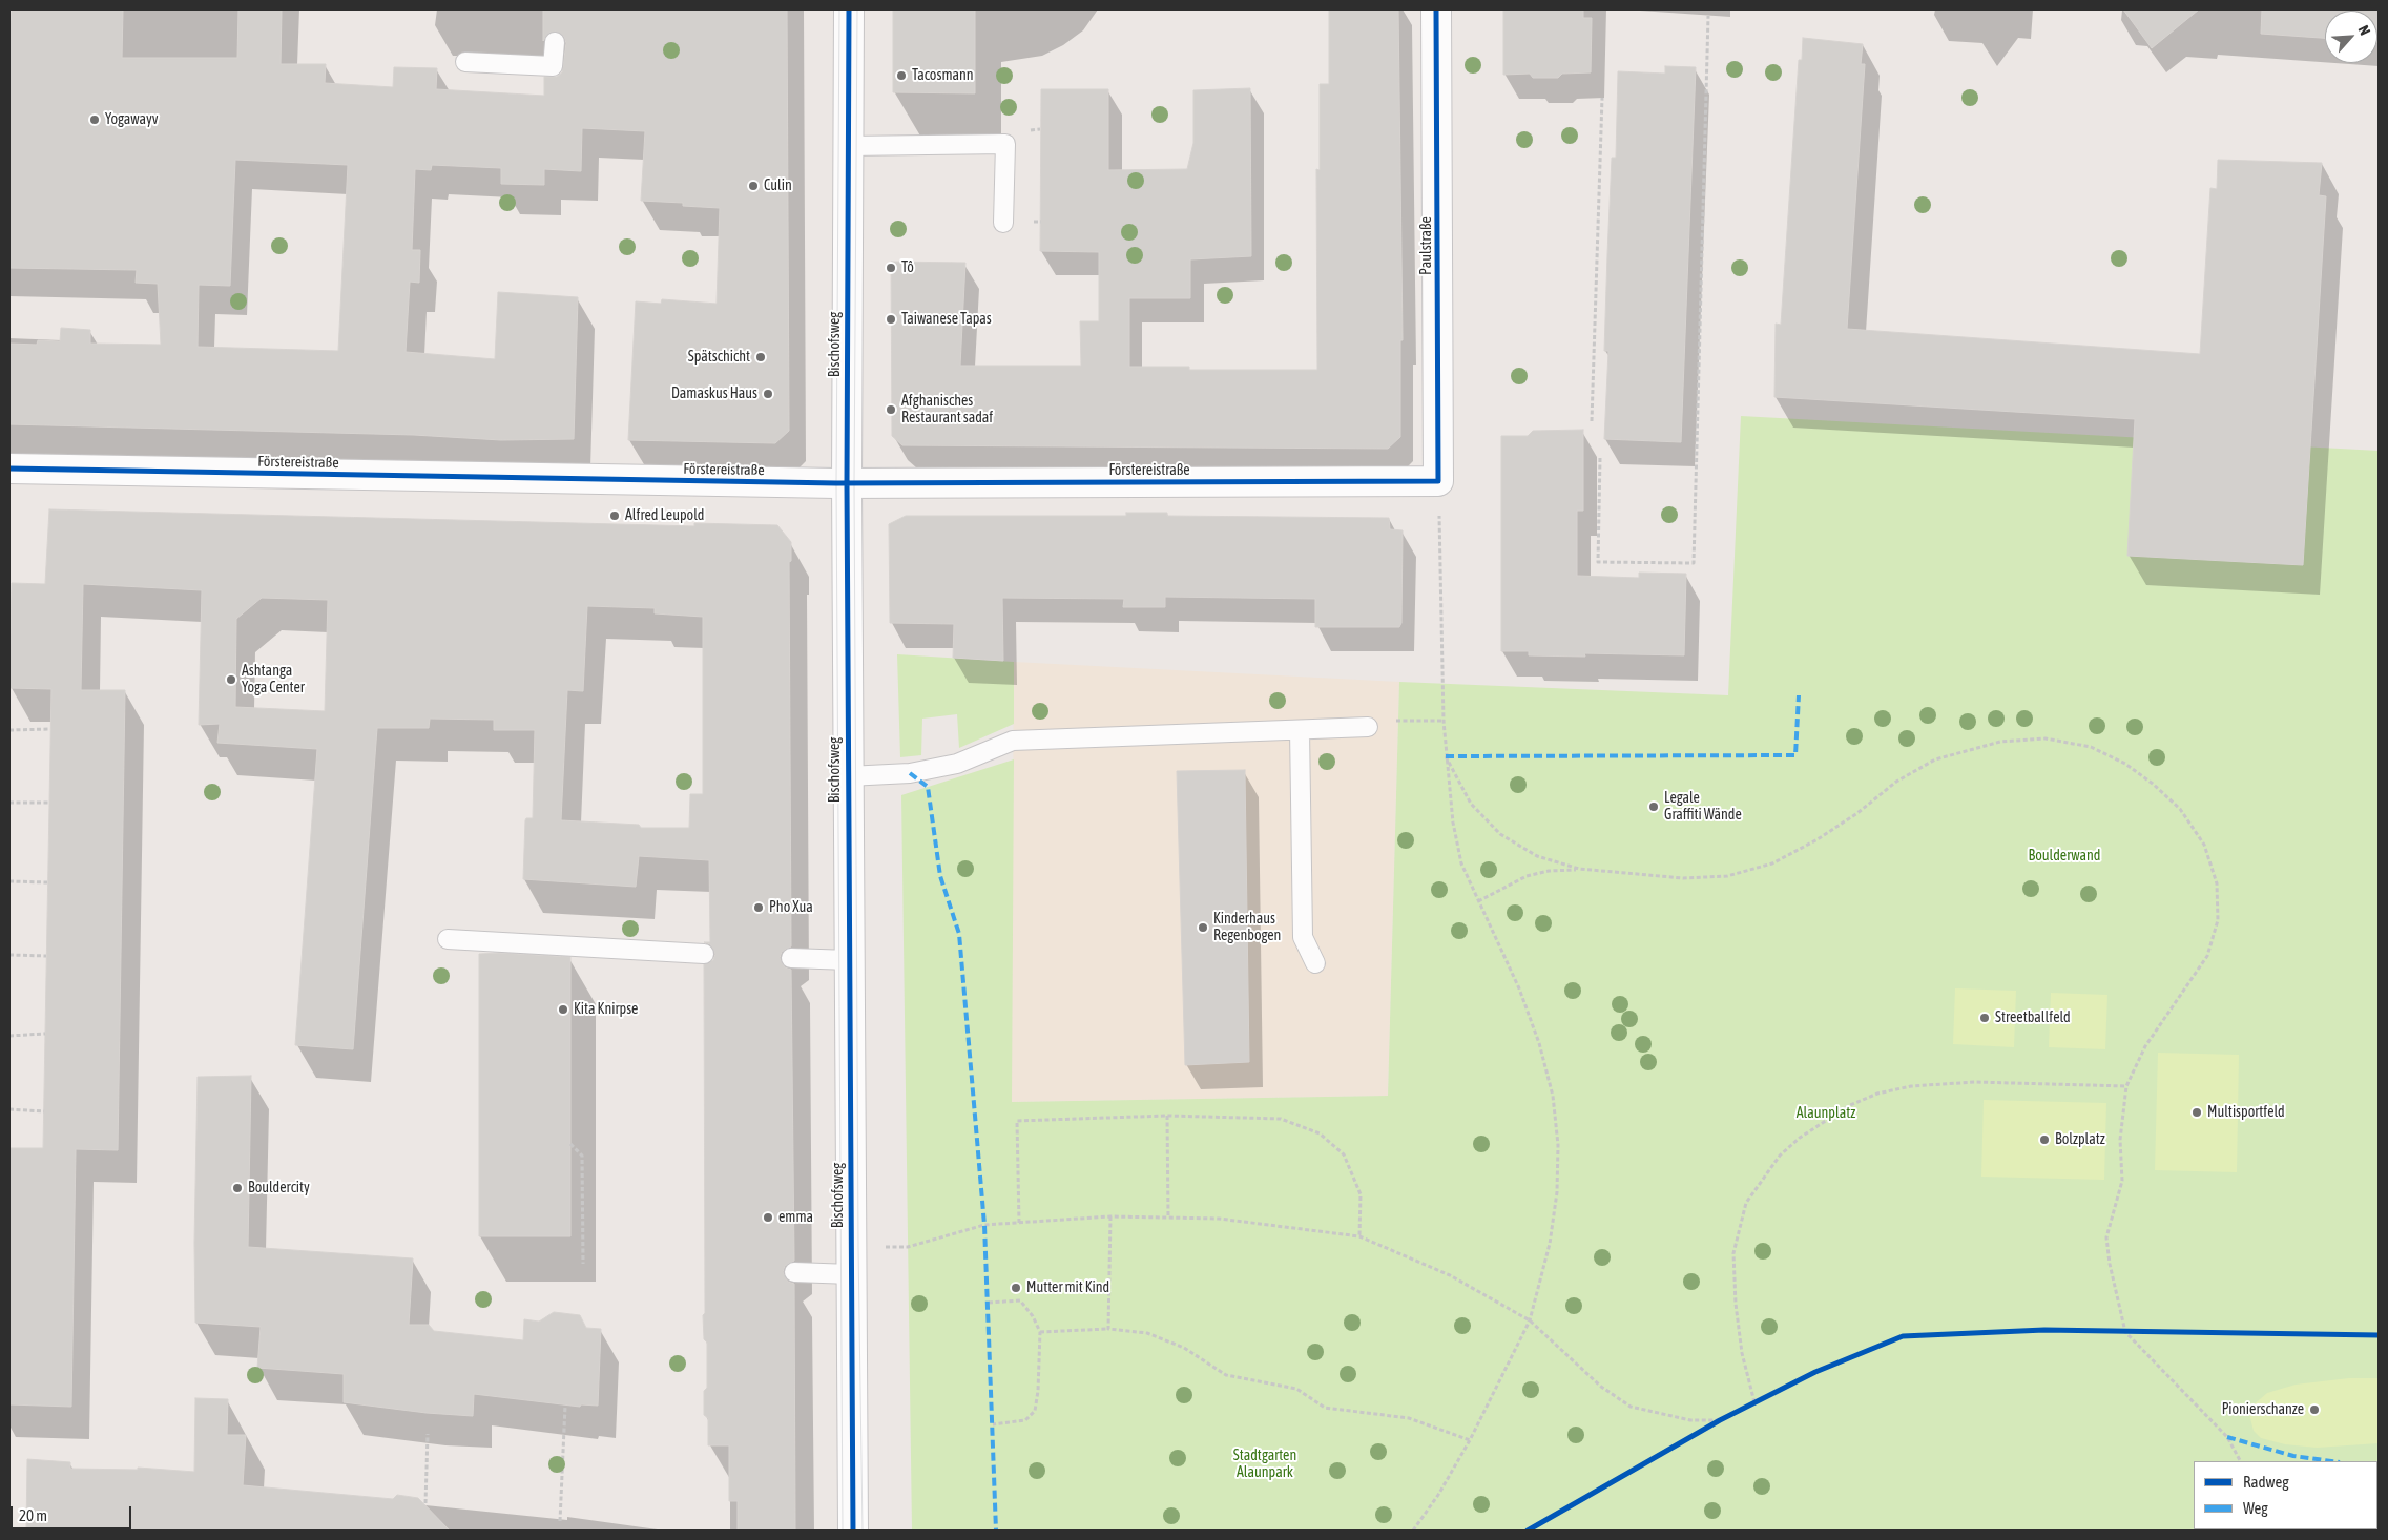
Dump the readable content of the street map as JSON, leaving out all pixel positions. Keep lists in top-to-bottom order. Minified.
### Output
{"streets":{"street":["Paulstraße","Bischofsweg","Förstereistraße"]},"crossings":[["Paulstraße","Förstereistraße"],["Bischofsweg","Förstereistraße"]],"parks":["Boulderwand","Alaunplatz","Stadtgarten Alaunpark"],"places":["Tacosmann","Yogawayv","Culin","Tô","Taiwanese Tapas","Spätschicht","Damaskus Haus","Afghanisches Restaurant sadaf","Alfred Leupold","Ashtanga Yoga Center","Legale Graffiti Wände","Pho Xua","Kinderhaus Regenbogen","Kita Knirpse","Streetballfeld","Multisportfeld","Bolzplatz","Bouldercity","emma","Mutter mit Kind","Pionierschanze"],"legend":["Radweg","Weg"],"scale_bar":"20 m","north":"top right"}
